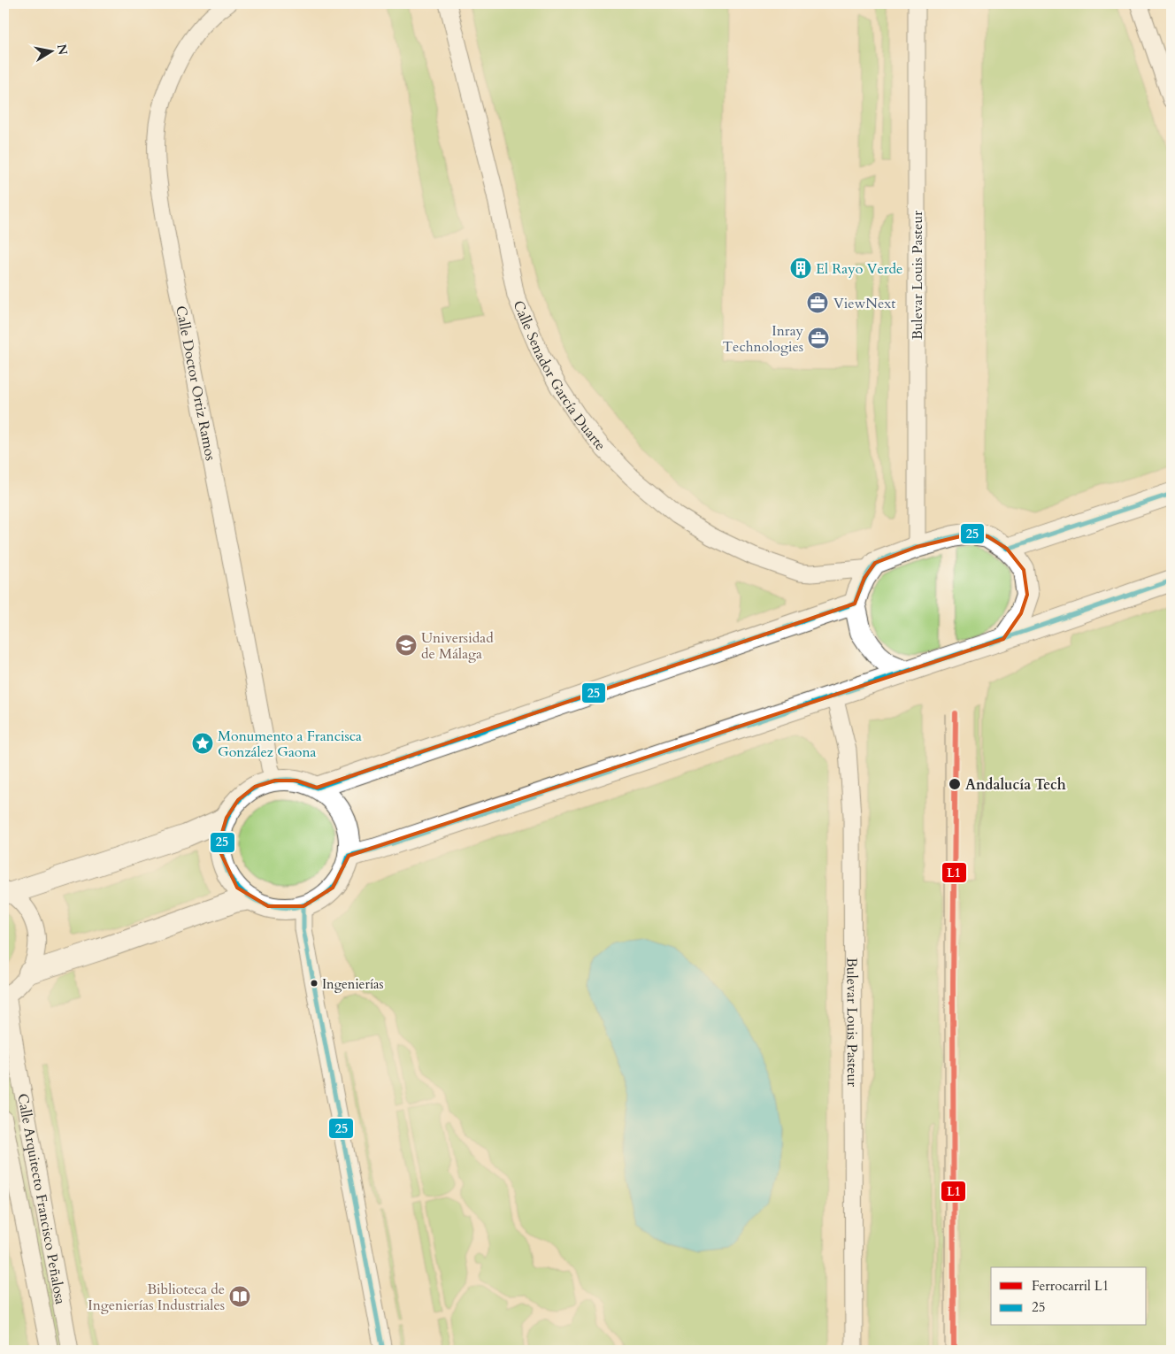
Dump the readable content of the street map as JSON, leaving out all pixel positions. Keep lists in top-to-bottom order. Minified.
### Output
{"streets":{"street":["Bulevar Louis Pasteur","Calle Senador García Duarte","Calle Doctor Ortiz Ramos","Calle Arquitecto Francisco Peñalosa"]},"crossings":[["Bulevar Louis Pasteur","Calle Senador García Duarte"]],"places":{"building":["El Rayo Verde"],"office":["ViewNext","Inray Technologies"],"school or university":["Universidad de Málaga"],"place":["Monumento a Francisca González Gaona"],"other":["Andalucía Tech","Ingenierías"],"library":["Biblioteca de Ingenierías Industriales"]},"lines":["transit line 25","rail line L1"],"legend":["Ferrocarril L1","25"],"north":"right"}
